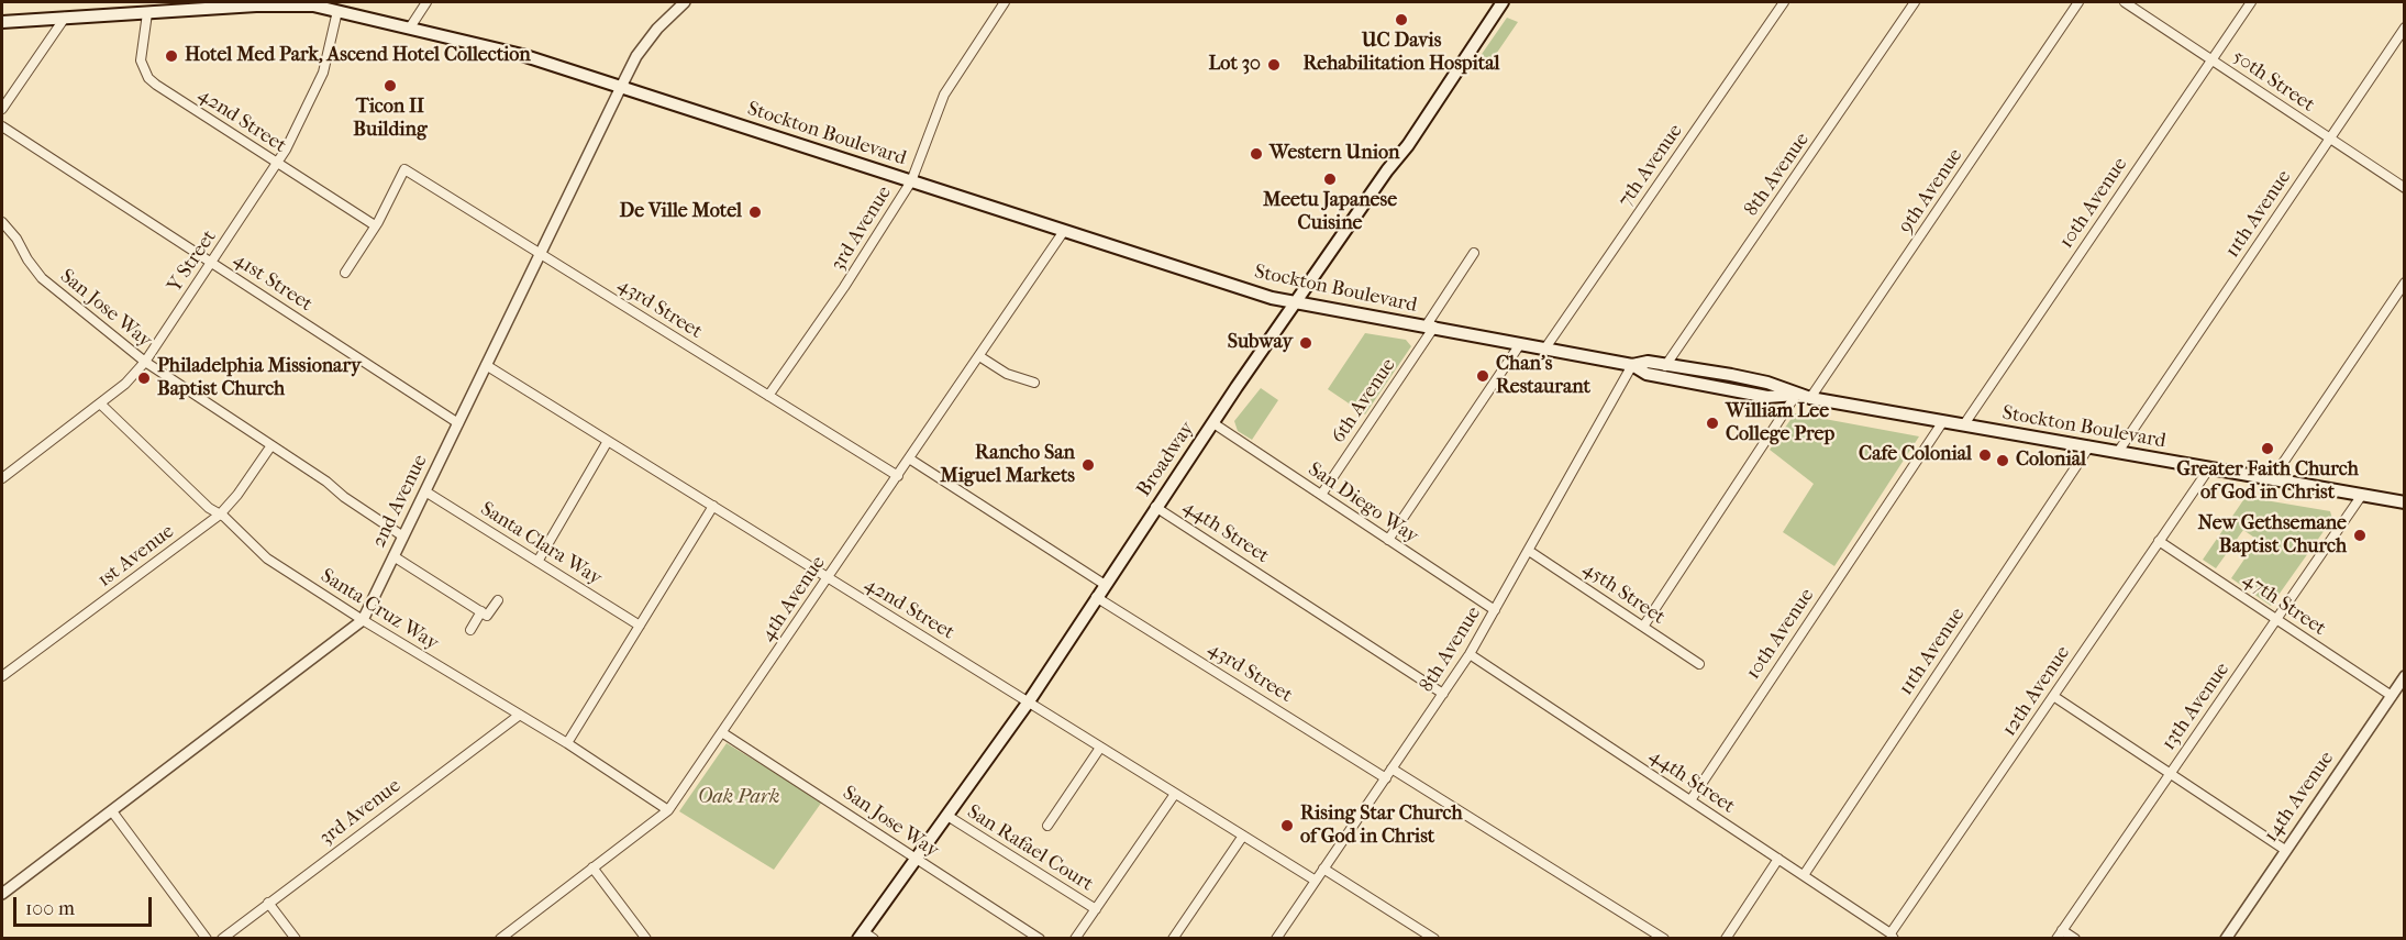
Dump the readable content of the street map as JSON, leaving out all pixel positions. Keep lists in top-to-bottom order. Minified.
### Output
{"streets":{"main road":["Stockton Boulevard","Broadway"],"street":["50th Street","42nd Street","7th Avenue","8th Avenue","9th Avenue","10th Avenue","11th Avenue","3rd Avenue","Y Street","41st Street","San Jose Way","43rd Street","6th Avenue","2nd Avenue","San Diego Way","44th Street","Santa Clara Way","1st Avenue","45th Street","4th Avenue","47th Street","Santa Cruz Way","12th Avenue","13th Avenue","14th Avenue","San Rafael Court"]},"crossings":[["50th Street","10th Avenue"],["50th Street","11th Avenue"],["42nd Street","Stockton Boulevard"],["42nd Street","8th Avenue"],["42nd Street","Y Street"],["42nd Street","43rd Street"],["42nd Street","Broadway"],["42nd Street","2nd Avenue"],["42nd Street","4th Avenue"],["Stockton Boulevard","7th Avenue"],["Stockton Boulevard","8th Avenue"],["Stockton Boulevard","9th Avenue"],["Stockton Boulevard","10th Avenue"],["Stockton Boulevard","11th Avenue"],["Stockton Boulevard","3rd Avenue"],["Stockton Boulevard","Y Street"],["Stockton Boulevard","6th Avenue"],["Stockton Boulevard","Broadway"],["Stockton Boulevard","2nd Avenue"],["Stockton Boulevard","4th Avenue"],["Stockton Boulevard","12th Avenue"],["Stockton Boulevard","13th Avenue"],["8th Avenue","43rd Street"],["8th Avenue","San Diego Way"],["8th Avenue","44th Street"],["8th Avenue","45th Street"],["10th Avenue","44th Street"],["11th Avenue","44th Street"],["3rd Avenue","43rd Street"],["3rd Avenue","Santa Cruz Way"],["Y Street","41st Street"],["Y Street","San Jose Way"],["Y Street","Santa Cruz Way"],["41st Street","2nd Avenue"],["San Jose Way","Broadway"],["San Jose Way","2nd Avenue"],["San Jose Way","1st Avenue"],["San Jose Way","4th Avenue"],["43rd Street","Broadway"],["43rd Street","2nd Avenue"],["43rd Street","4th Avenue"],["6th Avenue","San Diego Way"],["Broadway","San Diego Way"],["Broadway","44th Street"],["Broadway","San Rafael Court"],["2nd Avenue","Santa Clara Way"],["2nd Avenue","Santa Cruz Way"],["44th Street","12th Avenue"],["1st Avenue","Santa Cruz Way"],["4th Avenue","Santa Cruz Way"],["47th Street","12th Avenue"],["47th Street","13th Avenue"],["47th Street","14th Avenue"]],"parks":["Oak Park"],"places":["UC Davis Rehabilitation Hospital","Hotel Med Park, Ascend Hotel Collection","Lot 30","Ticon II Building","Western Union","Meetu Japanese Cuisine","De Ville Motel","Subway","Chan's Restaurant","Philadelphia Missionary Baptist Church","William Lee College Prep","Greater Faith Church of God in Christ","Cafe Colonial","Colonial","Rancho San Miguel Markets","New Gethsemane Baptist Church","Rising Star Church of God in Christ"],"scale_bar":"100 m"}
